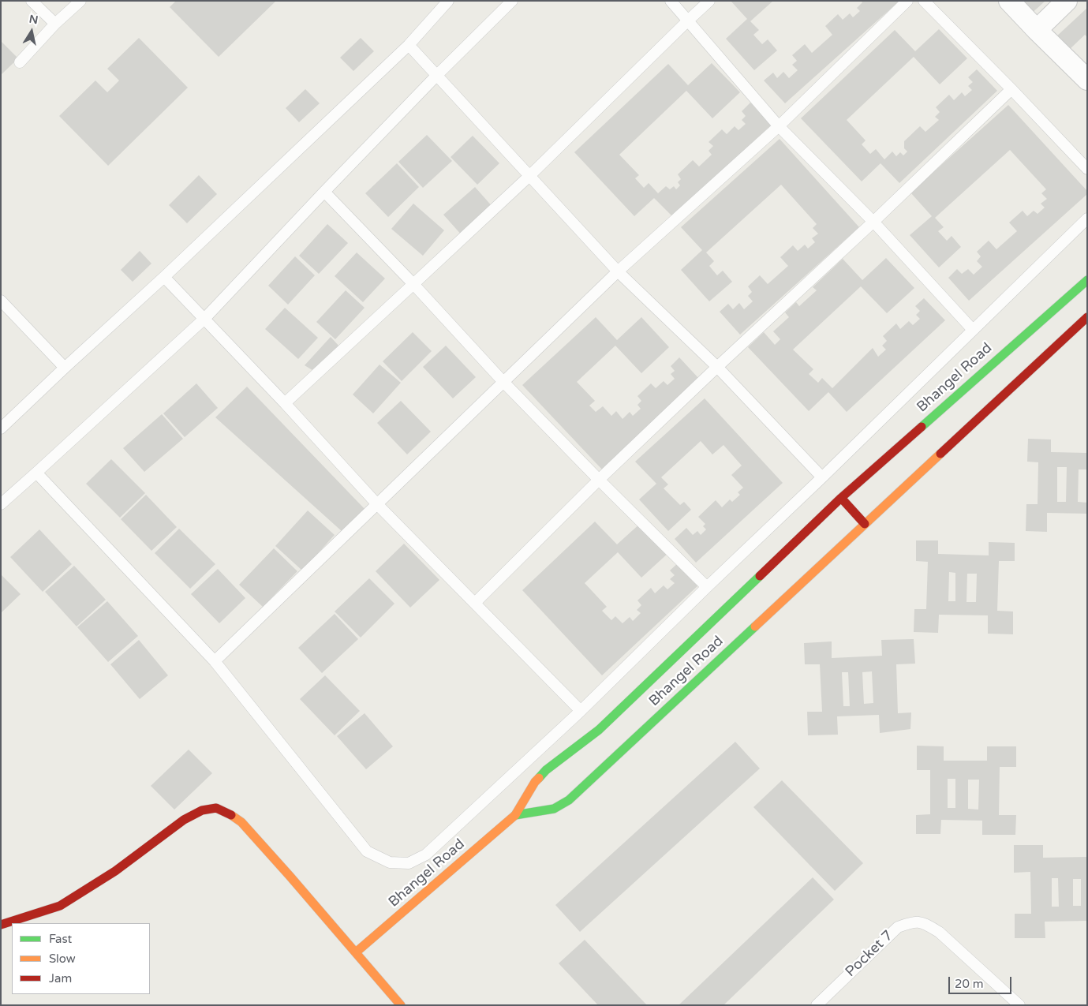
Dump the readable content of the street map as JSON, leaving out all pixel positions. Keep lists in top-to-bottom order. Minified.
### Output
{"streets":{"street":["Bhangel Road"],"lane":["Pocket 7"]},"legend":["Fast","Slow","Jam"],"scale_bar":"20 m","north":"top"}
